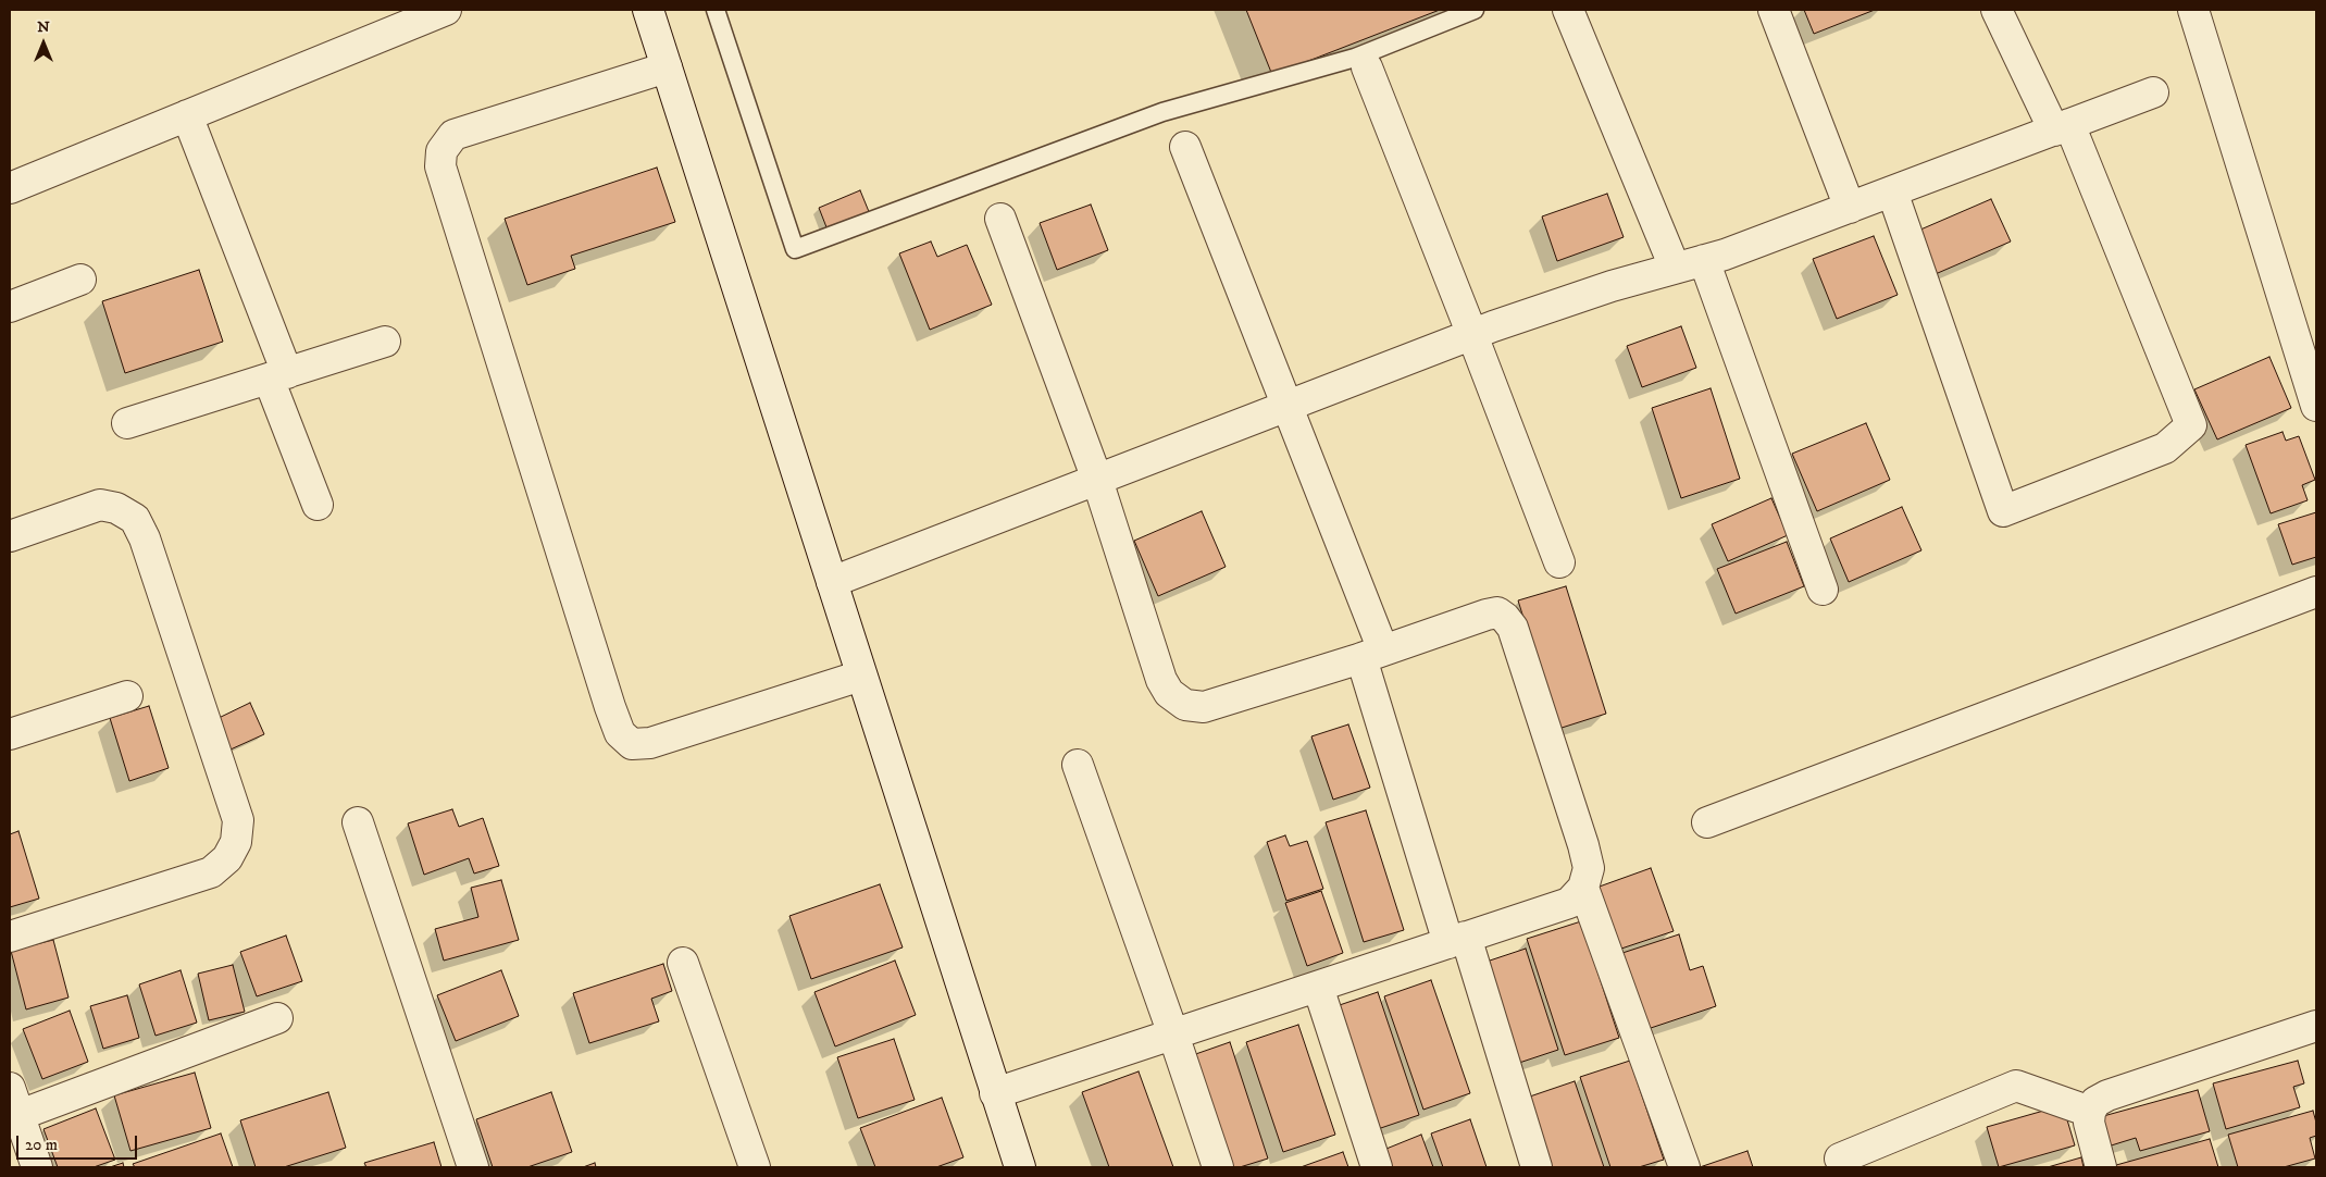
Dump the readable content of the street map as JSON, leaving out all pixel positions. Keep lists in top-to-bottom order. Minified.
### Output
{"scale_bar":"20 m","north":"top"}
